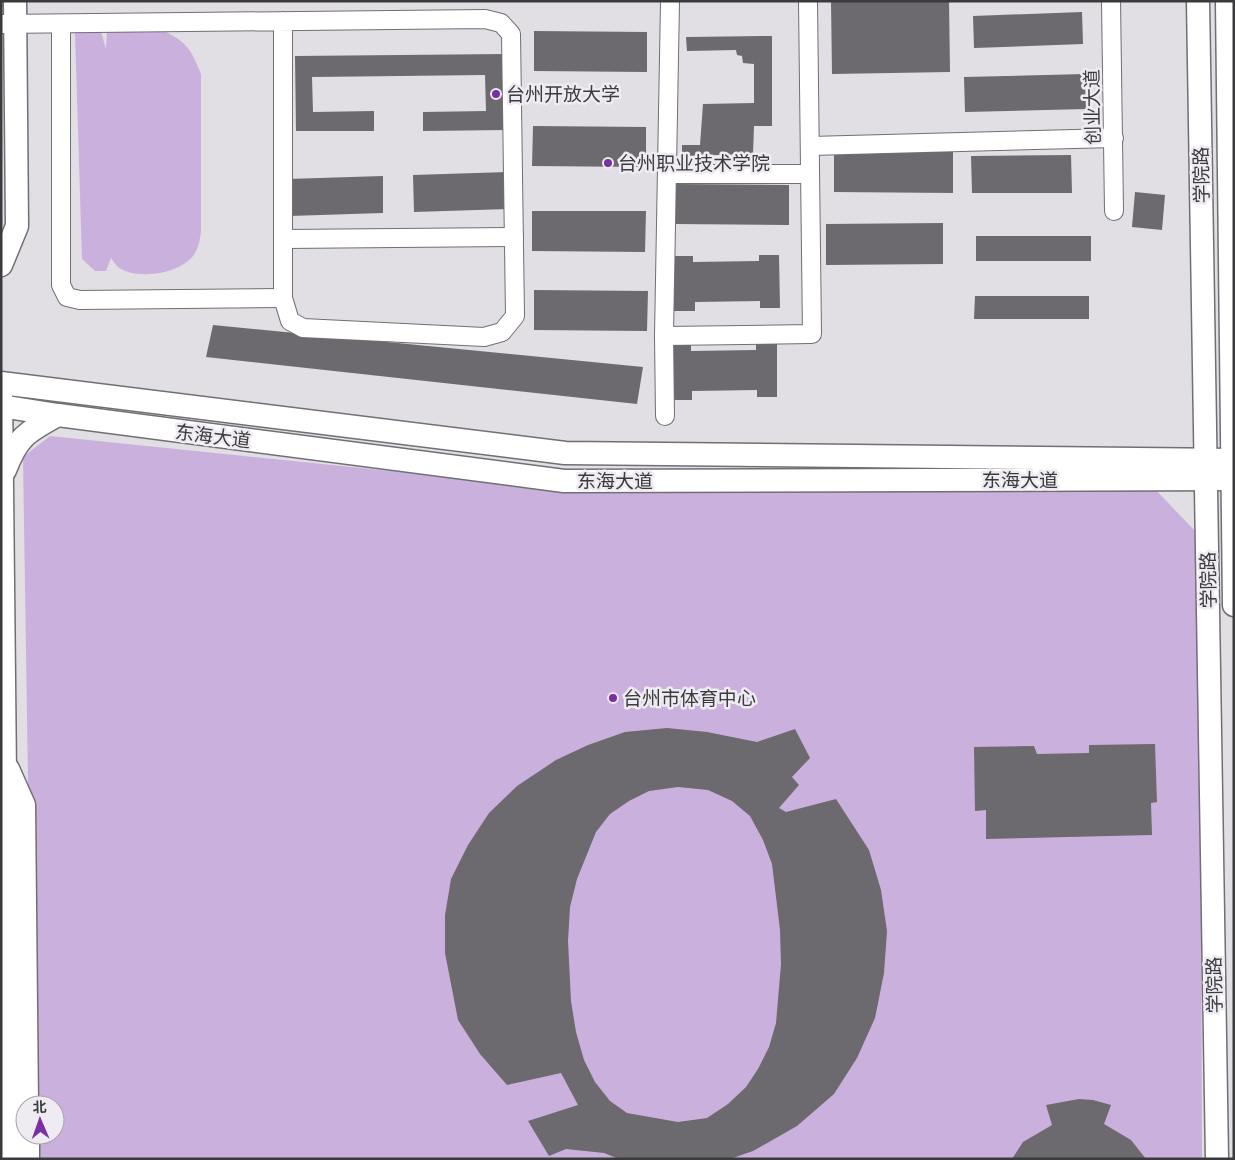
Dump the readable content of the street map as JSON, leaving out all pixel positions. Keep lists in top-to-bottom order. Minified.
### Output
{"streets":{"main road":["学院路","东海大道"],"lane":["创业大道"]},"crossings":[["学院路","东海大道"]],"places":["台州开放大学","台州职业技术学院","台州市体育中心"],"north":"top"}
